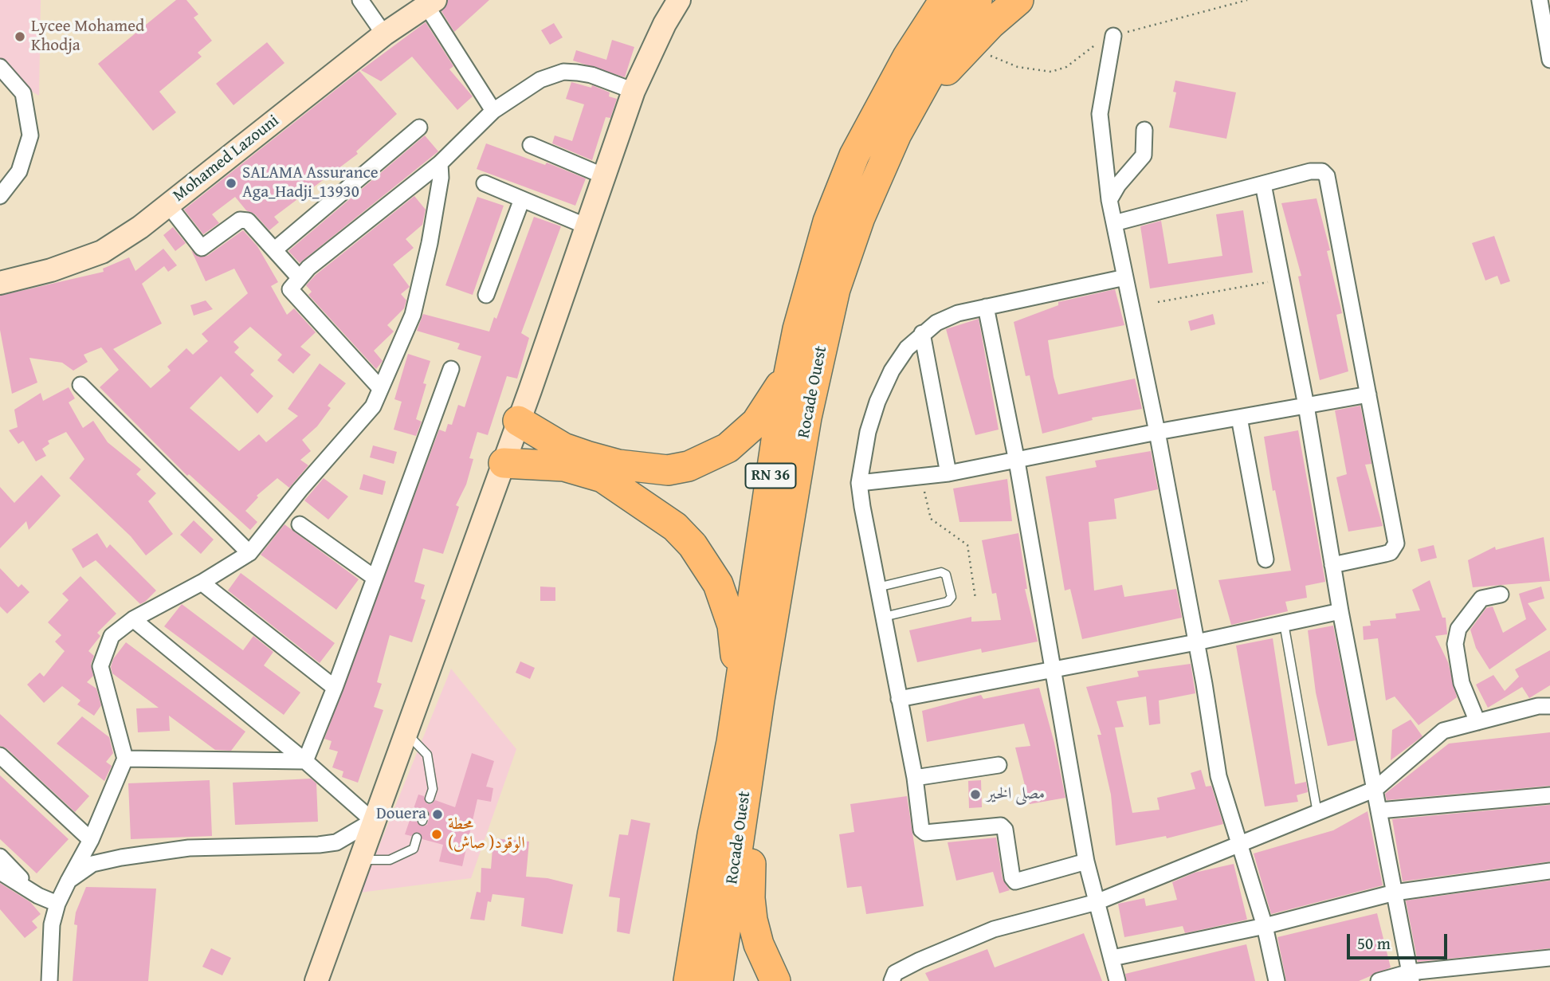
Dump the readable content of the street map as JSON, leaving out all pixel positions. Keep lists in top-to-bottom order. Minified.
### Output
{"streets":{"highway":["Rocade Ouest","RN 36"],"main road":["Mohamed Lazouni"]},"places":["Lycee Mohamed Khodja","SALAMA Assurance Aga_Hadji_13930","مصلى الخير","Douera","محطة الوقود( صاش)"],"scale_bar":"50 m"}
